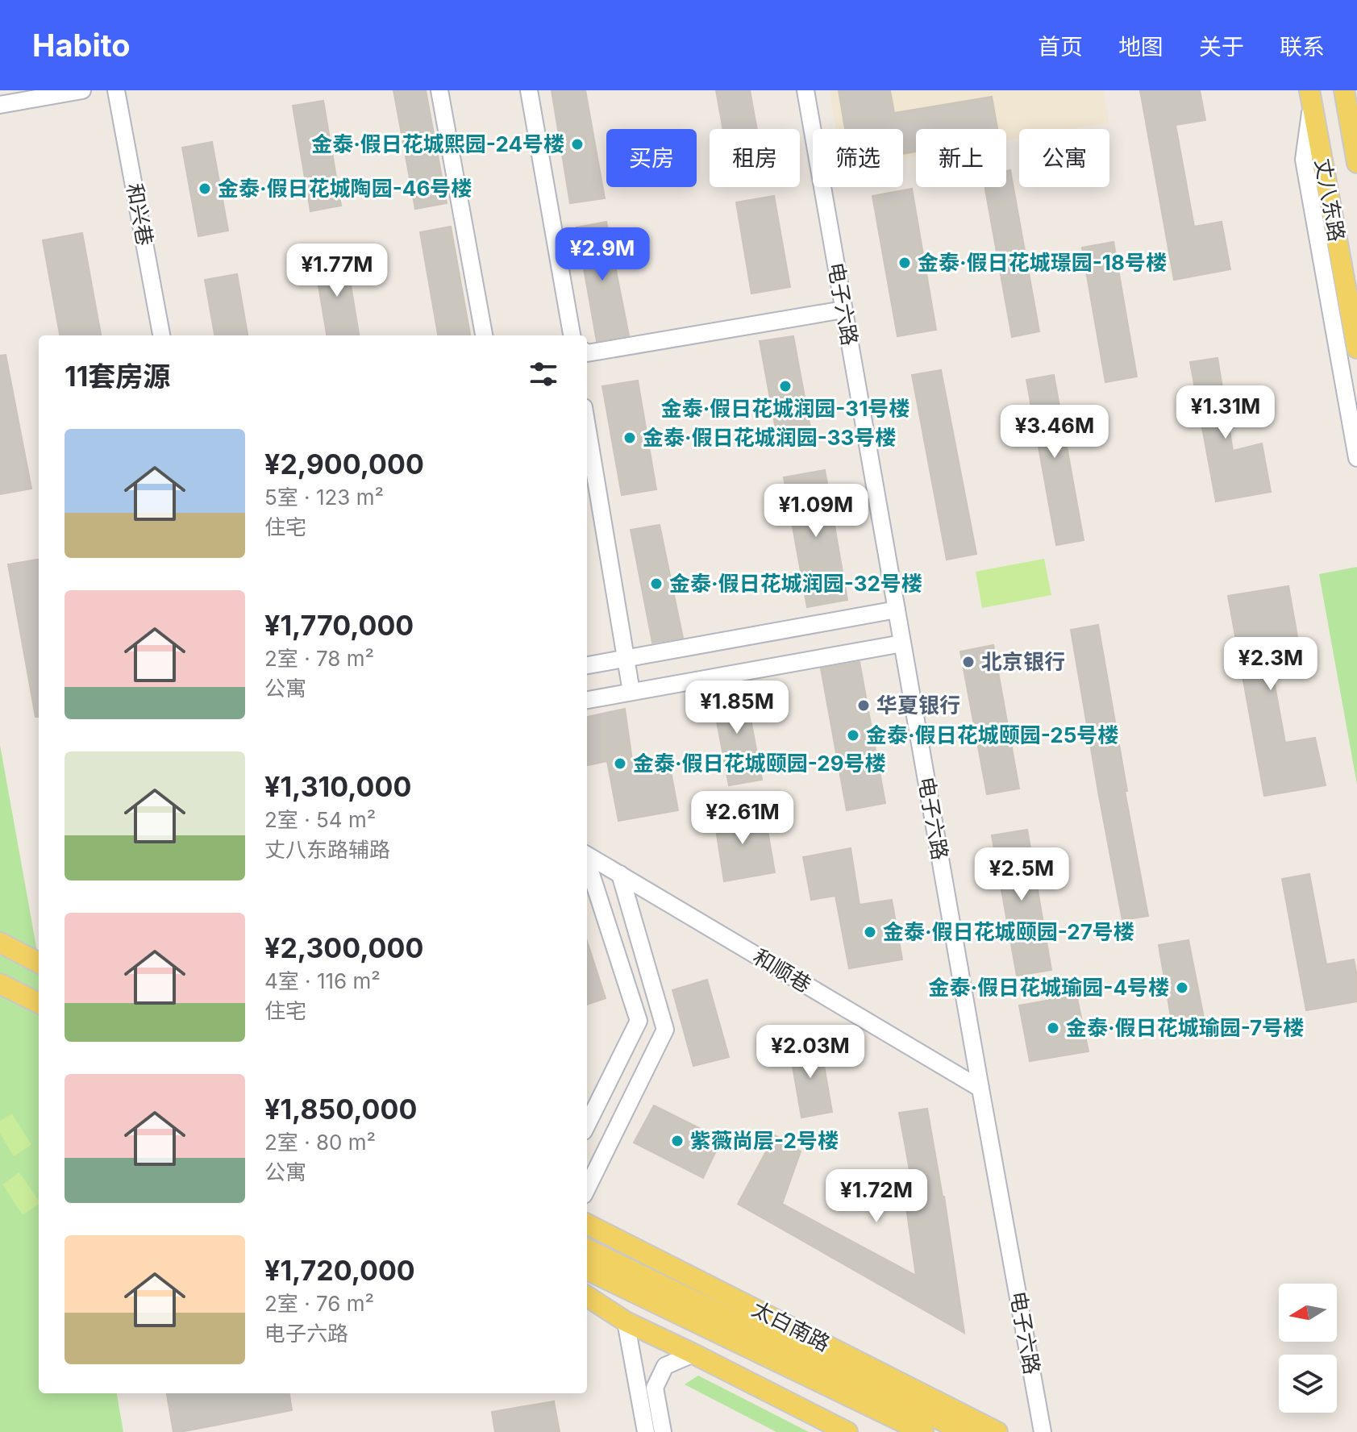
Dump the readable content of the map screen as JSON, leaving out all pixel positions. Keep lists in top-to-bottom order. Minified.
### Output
{"streets":{"main road":["丈八东路","太白南路"],"street":["和兴巷","电子六路","和顺巷"]},"crossings":[["电子六路","和顺巷"]],"places":["金泰·假日花城熙园-24号楼","金泰·假日花城陶园-46号楼","金泰·假日花城璟园-18号楼","金泰·假日花城润园-31号楼","金泰·假日花城润园-33号楼","金泰·假日花城润园-32号楼","北京银行","华夏银行","金泰·假日花城颐园-25号楼","金泰·假日花城颐园-29号楼","金泰·假日花城颐园-27号楼","金泰·假日花城瑜园-4号楼","金泰·假日花城瑜园-7号楼","紫薇尚层-2号楼"],"north":"left","page":{"header":"Habito","nav":["首页","地图","关于","联系"],"chip":["买房","租房","筛选","新上","公寓"],"price":["¥2.9M","¥1.77M","¥1.31M","¥3.46M","¥1.09M","¥2.3M","¥1.85M","¥2.61M","¥2.5M","¥2.03M","¥1.72M"],"heading":"11套房源","list":[{"name":"¥2,900,000","note":"5室 · 123 m² · 住宅"},{"name":"¥1,770,000","note":"2室 · 78 m² · 公寓"},{"name":"¥1,310,000","note":"2室 · 54 m² · 丈八东路辅路"},{"name":"¥2,300,000","note":"4室 · 116 m² · 住宅"},{"name":"¥1,850,000","note":"2室 · 80 m² · 公寓"},{"name":"¥1,720,000","note":"2室 · 76 m² · 电子六路"}]}}
